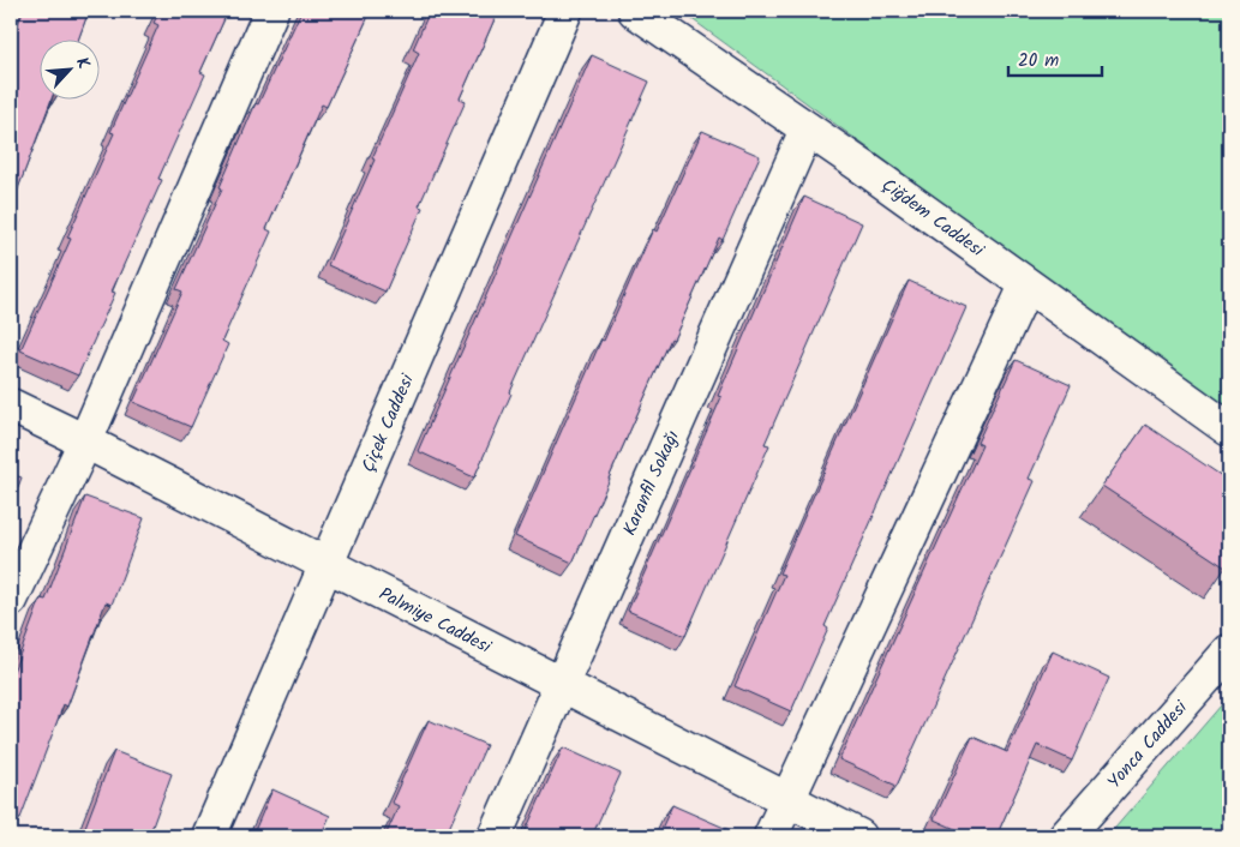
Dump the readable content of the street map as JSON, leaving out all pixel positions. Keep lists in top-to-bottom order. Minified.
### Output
{"streets":{"street":["Çiğdem Caddesi","Çiçek Caddesi","Karanfil Sokağı","Palmiye Caddesi","Yonca Caddesi"]},"crossings":[["Çiğdem Caddesi","Karanfil Sokağı"],["Çiçek Caddesi","Palmiye Caddesi"],["Karanfil Sokağı","Palmiye Caddesi"]],"scale_bar":"20 m","north":"top right"}
